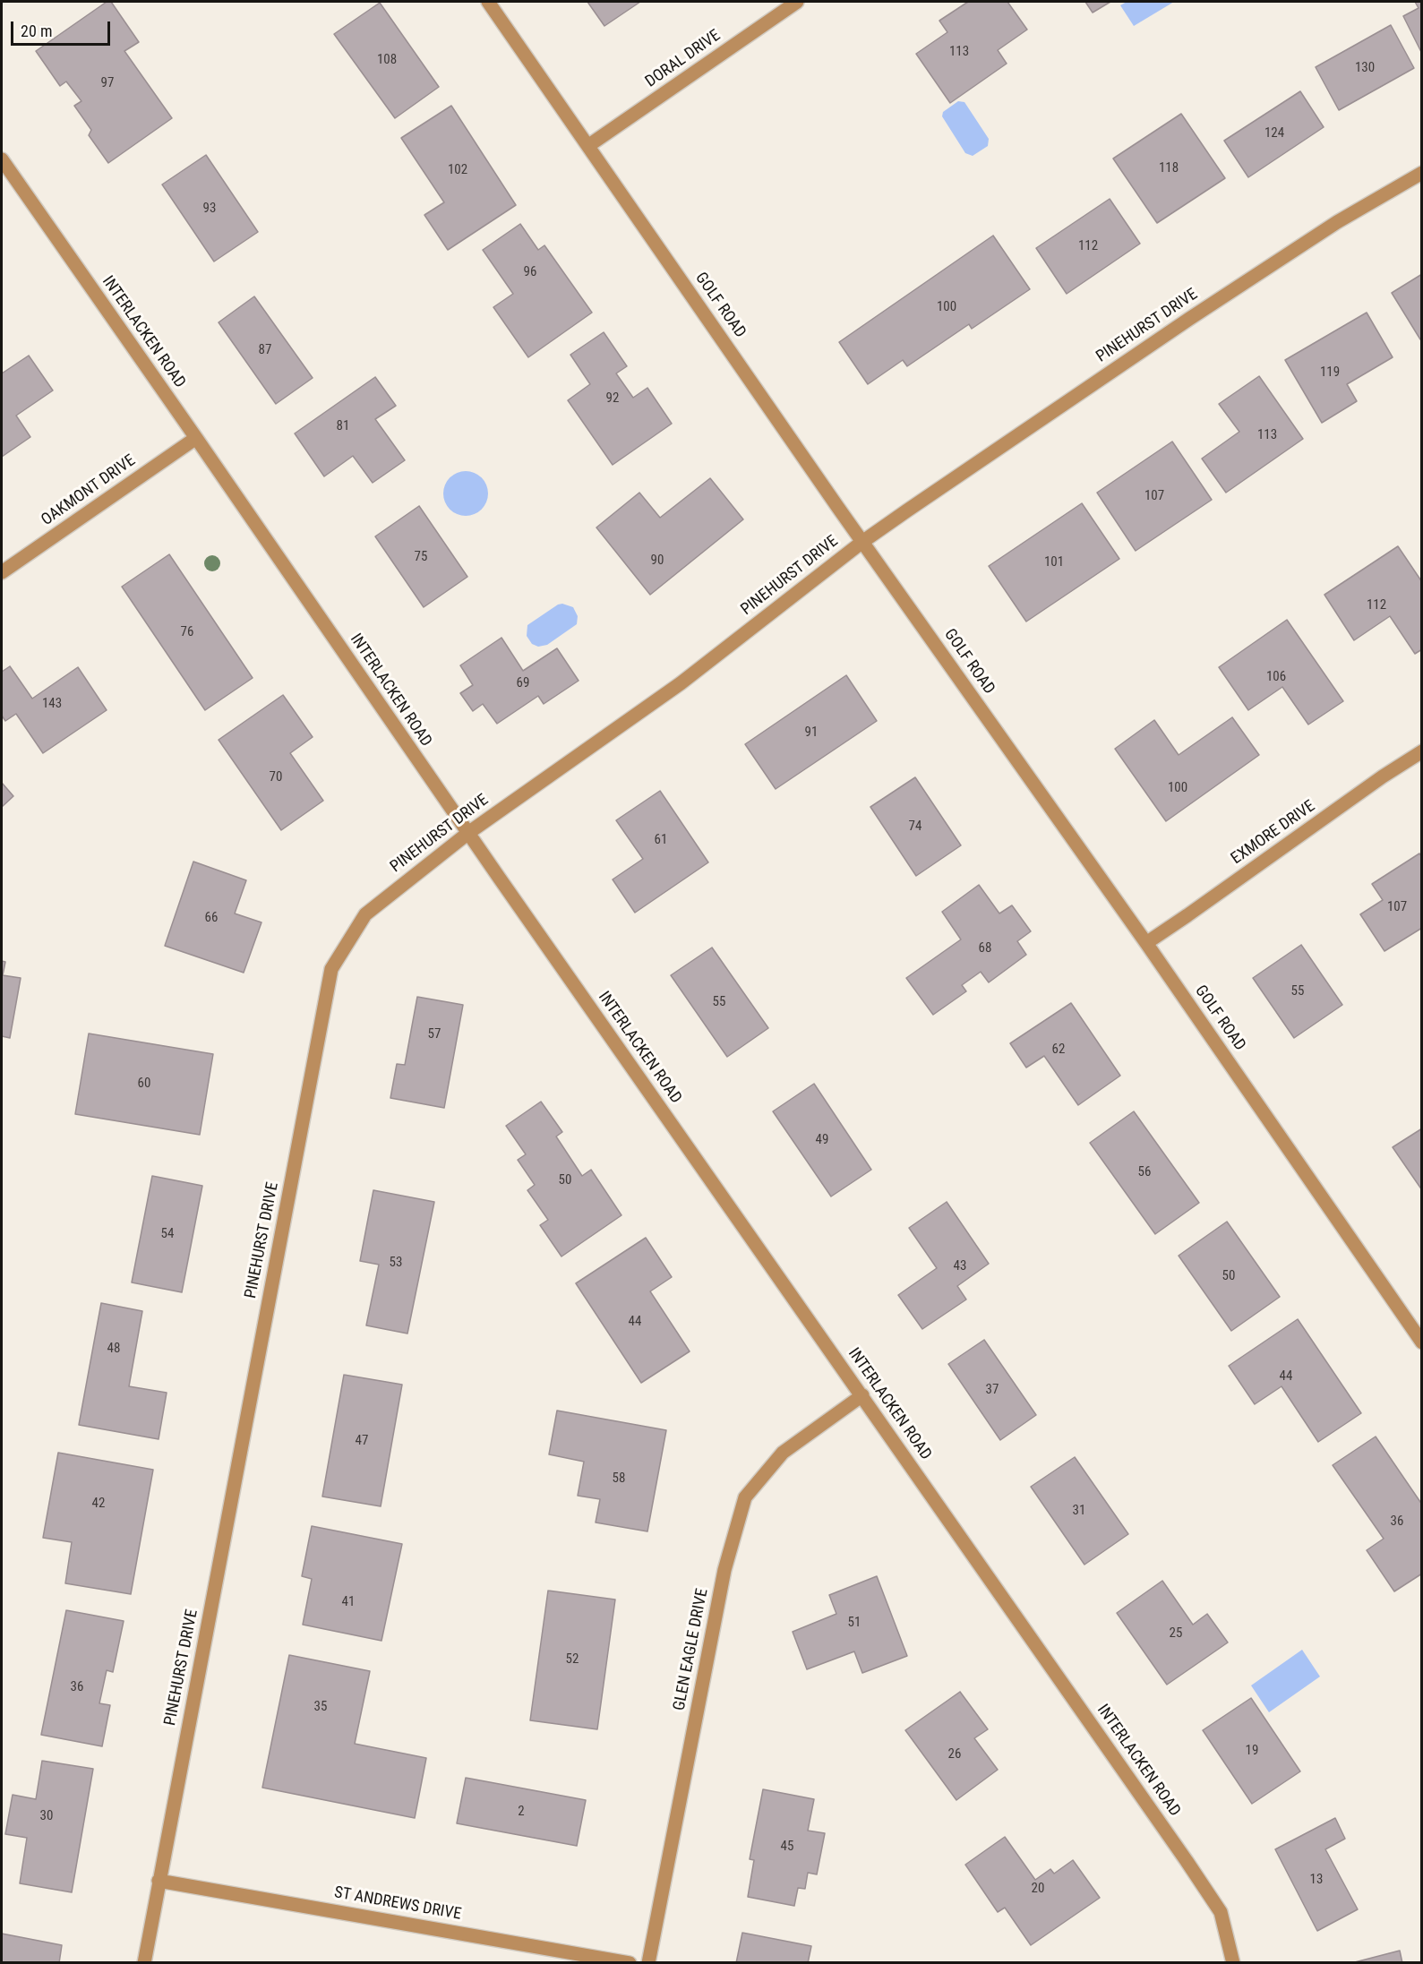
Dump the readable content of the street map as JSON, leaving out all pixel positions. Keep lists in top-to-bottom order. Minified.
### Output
{"streets":{"street":["DORAL DRIVE","GOLF ROAD","PINEHURST DRIVE","INTERLACKEN ROAD","OAKMONT DRIVE","EXMORE DRIVE","GLEN EAGLE DRIVE","ST ANDREWS DRIVE"]},"crossings":[["DORAL DRIVE","GOLF ROAD"],["GOLF ROAD","PINEHURST DRIVE"],["GOLF ROAD","EXMORE DRIVE"],["PINEHURST DRIVE","INTERLACKEN ROAD"],["PINEHURST DRIVE","ST ANDREWS DRIVE"],["INTERLACKEN ROAD","OAKMONT DRIVE"],["INTERLACKEN ROAD","GLEN EAGLE DRIVE"]],"house_numbers":["113","108","130","97","124","118","102","93","112","96","100","87","119","92","81","113","107","75","90","101","112","76","106","69","143","91","70","100","74","61","107","66","68","55","55","57","62","60","49","56","50","54","53","43","50","44","48","44","37","47","58","42","31","36","41","51","25","52","36","35","19","26","2","30","45","13","20"],"scale_bar":"20 m"}
